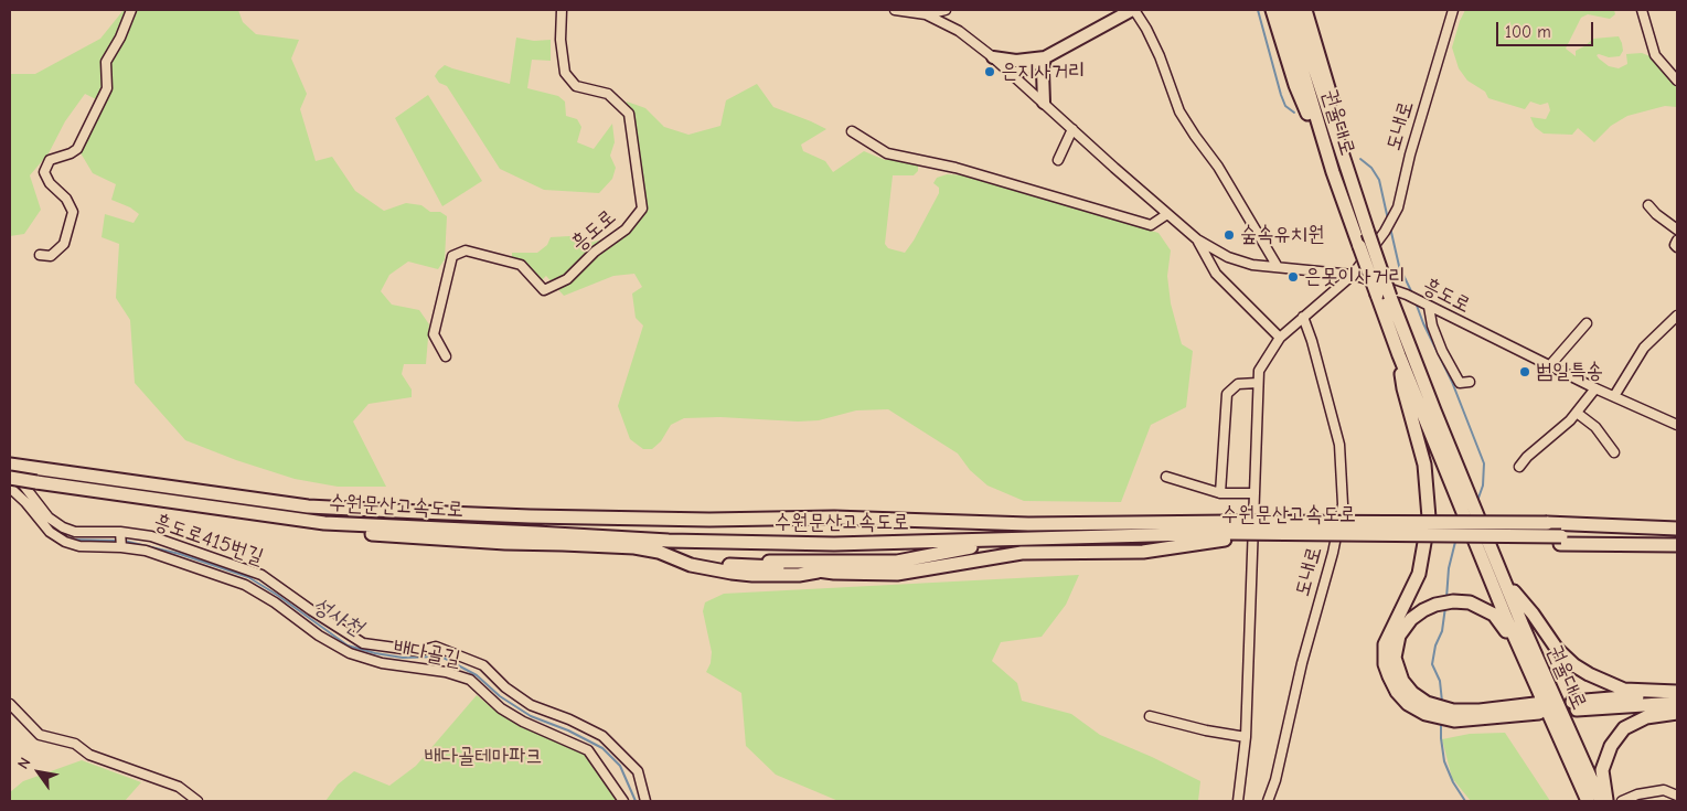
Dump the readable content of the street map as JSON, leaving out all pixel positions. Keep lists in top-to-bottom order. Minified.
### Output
{"streets":{"highway":["권율대로","수원문산고속도로"],"street":["도내로","흥도로","흥도로415번길","배다골길"]},"crossings":[["도내로","흥도로"],["수원문산고속도로","흥도로415번길"],["흥도로415번길","배다골길"]],"water":["성사천"],"parks":["배다골테마파크"],"places":["은지사거리","숲속유치원","은못이사거리","범일특송"],"scale_bar":"100 m","north":"top left"}
